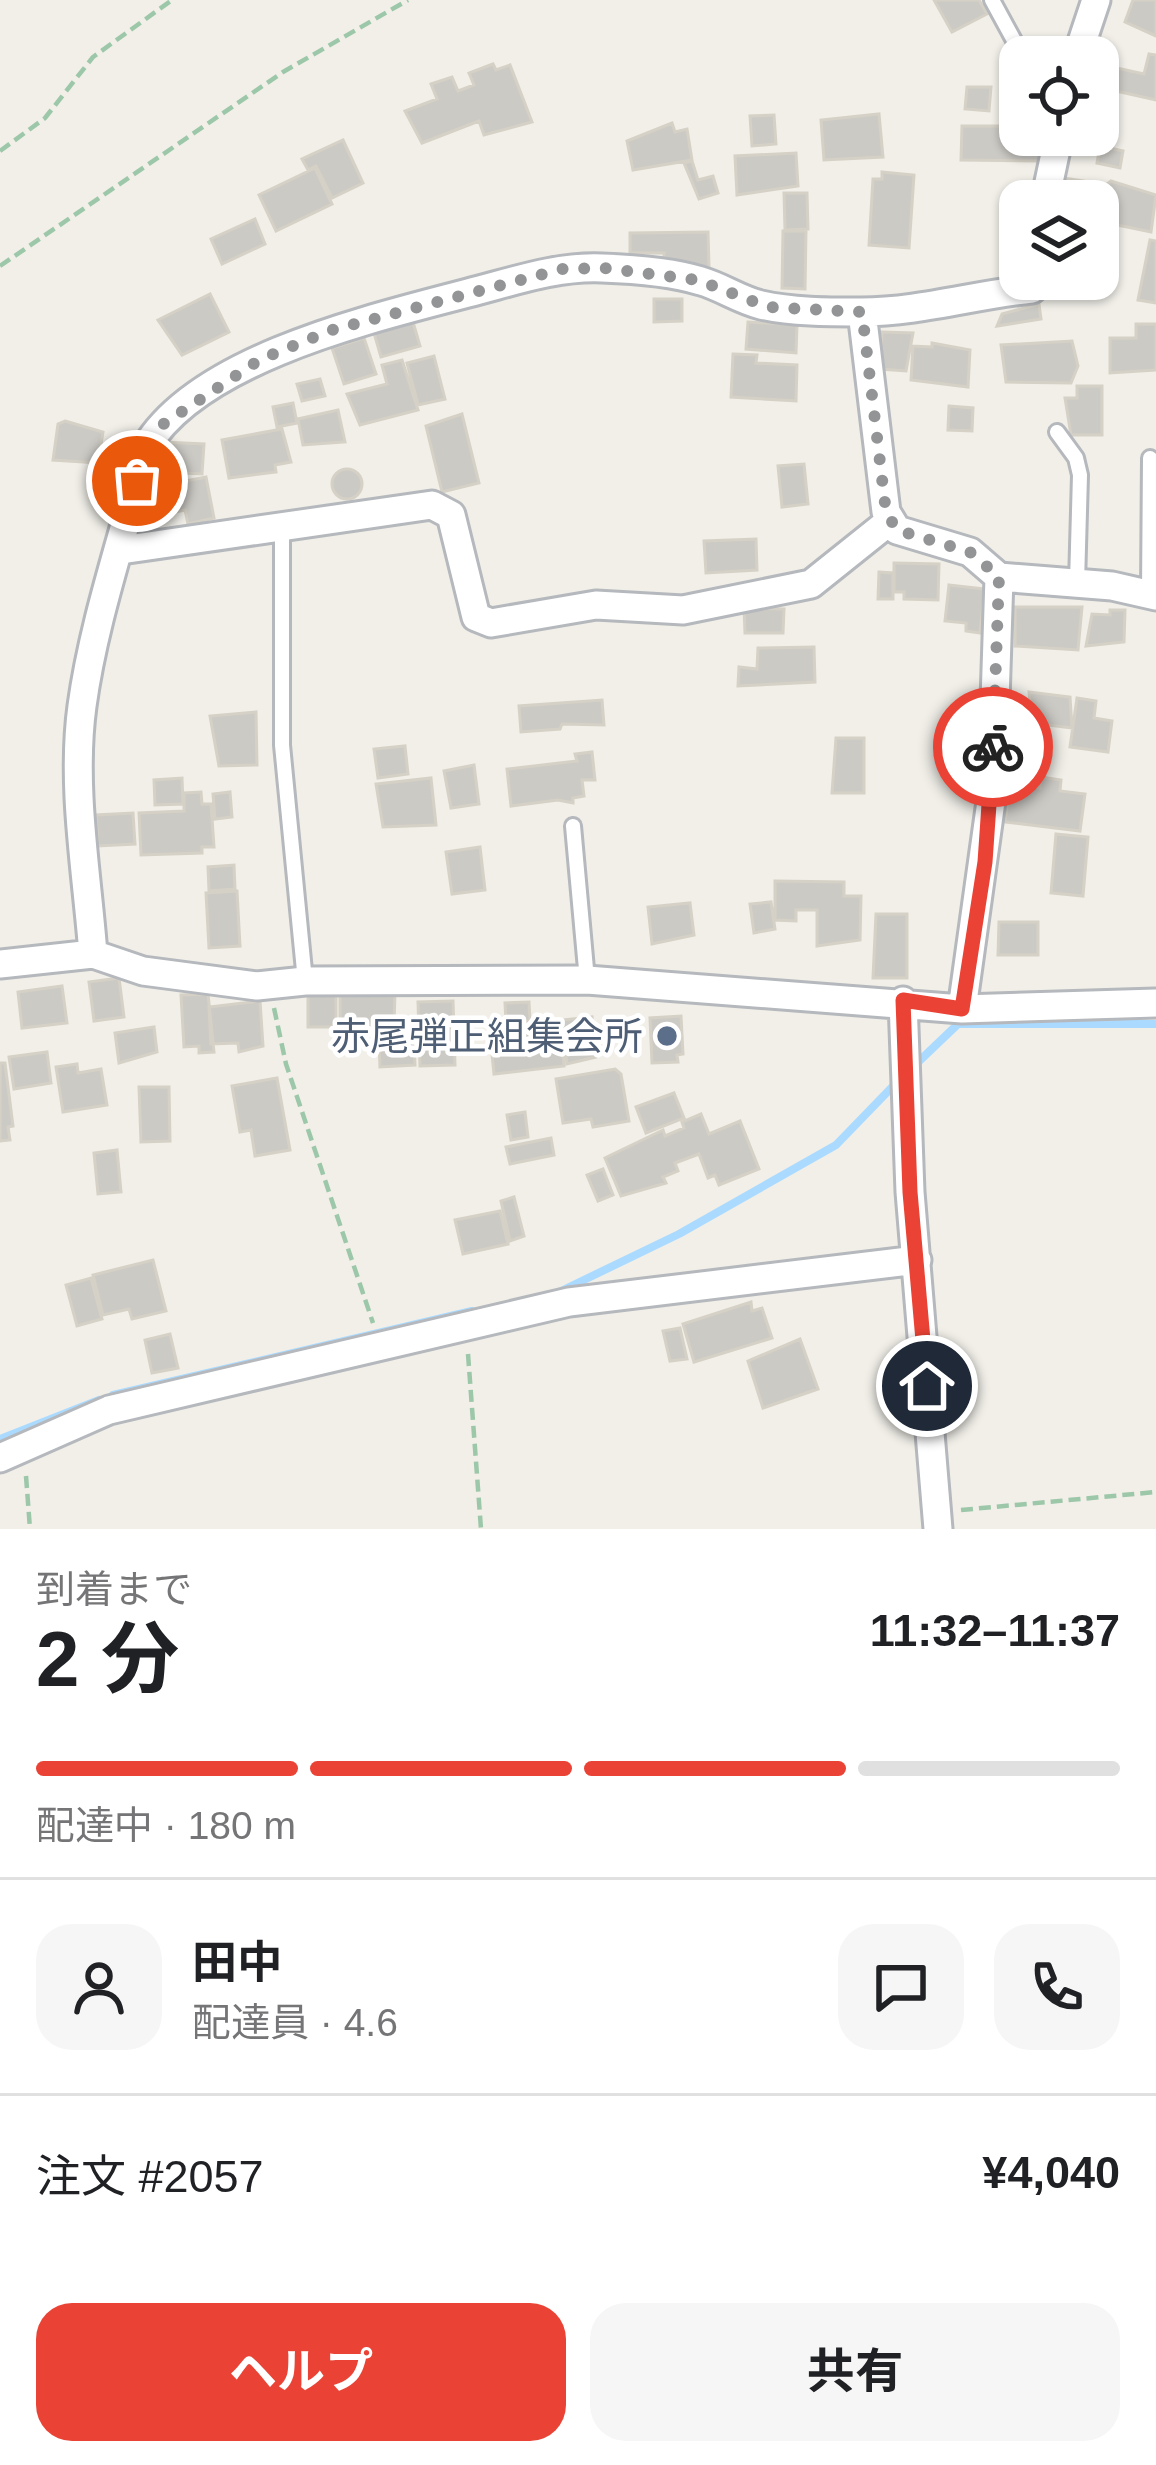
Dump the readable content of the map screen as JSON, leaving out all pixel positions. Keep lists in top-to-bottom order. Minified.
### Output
{"places":["赤尾弾正組集会所"],"page":{"heading":["2 分","到着まで","11:32–11:37"],"panel":["田中","配達員 · 4.6","注文 #2057","¥4,040"],"bar":"配達中 · 180 m","buttons":["ヘルプ","共有"]}}
